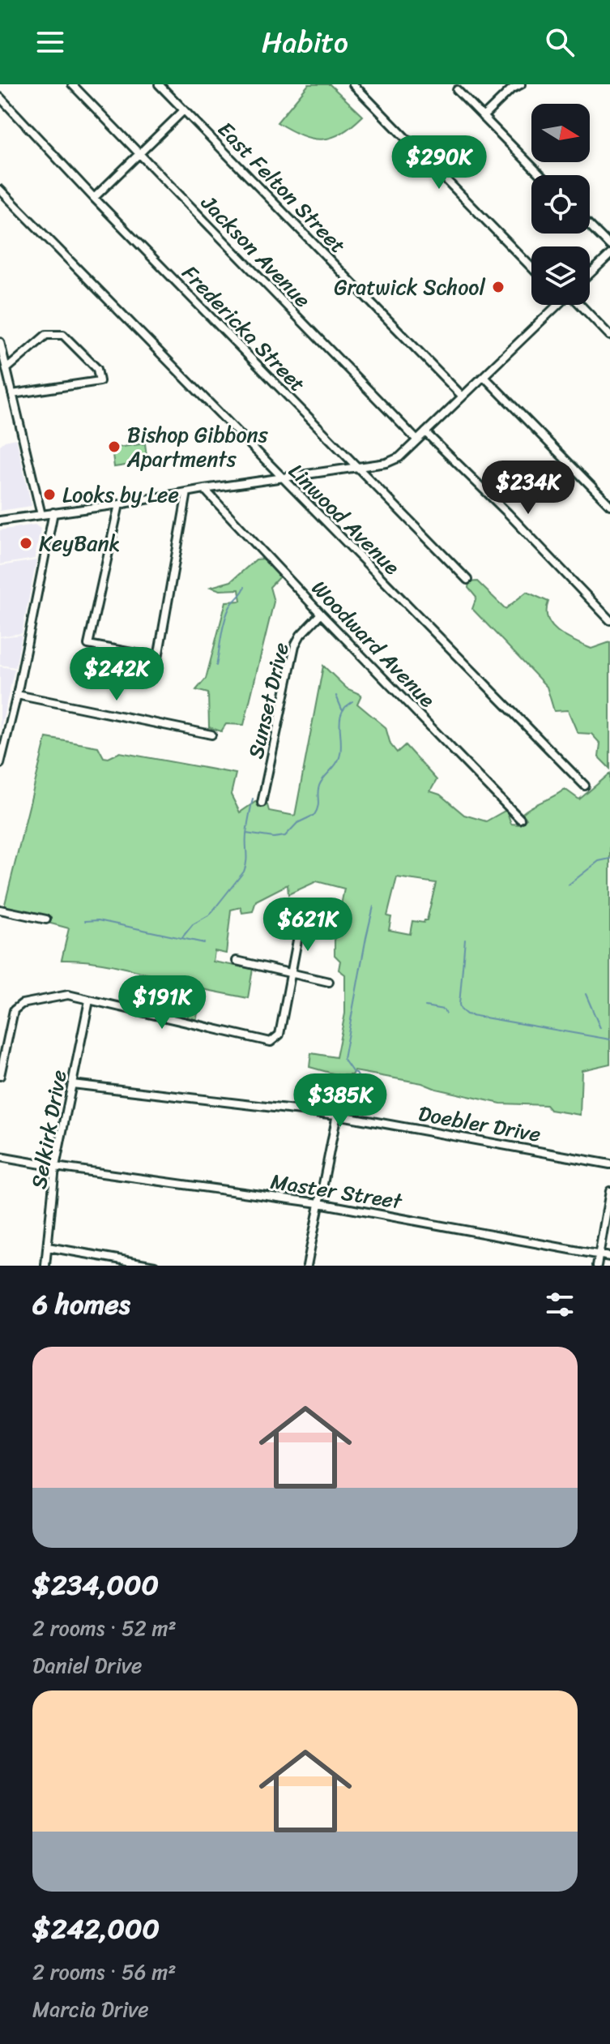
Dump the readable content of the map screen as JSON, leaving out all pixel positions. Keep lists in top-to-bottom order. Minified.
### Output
{"streets":{"street":["East Felton Street","Jackson Avenue","Fredericka Street","Linwood Avenue","Woodward Avenue","Sunset Drive","Doebler Drive","Selkirk Drive","Master Street"]},"crossings":[["Woodward Avenue","Sunset Drive"],["Doebler Drive","Selkirk Drive"],["Selkirk Drive","Master Street"]],"places":["Gratwick School","Bishop Gibbons Apartments","Looks by Lee","KeyBank"],"north":"right","page":{"header":"Habito","price":["$290K","$234K","$242K","$621K","$191K","$385K"],"heading":"6 homes","list":[{"name":"$234,000","note":"2 rooms · 52 m² · Daniel Drive"},{"name":"$242,000","note":"2 rooms · 56 m² · Marcia Drive"}]}}
